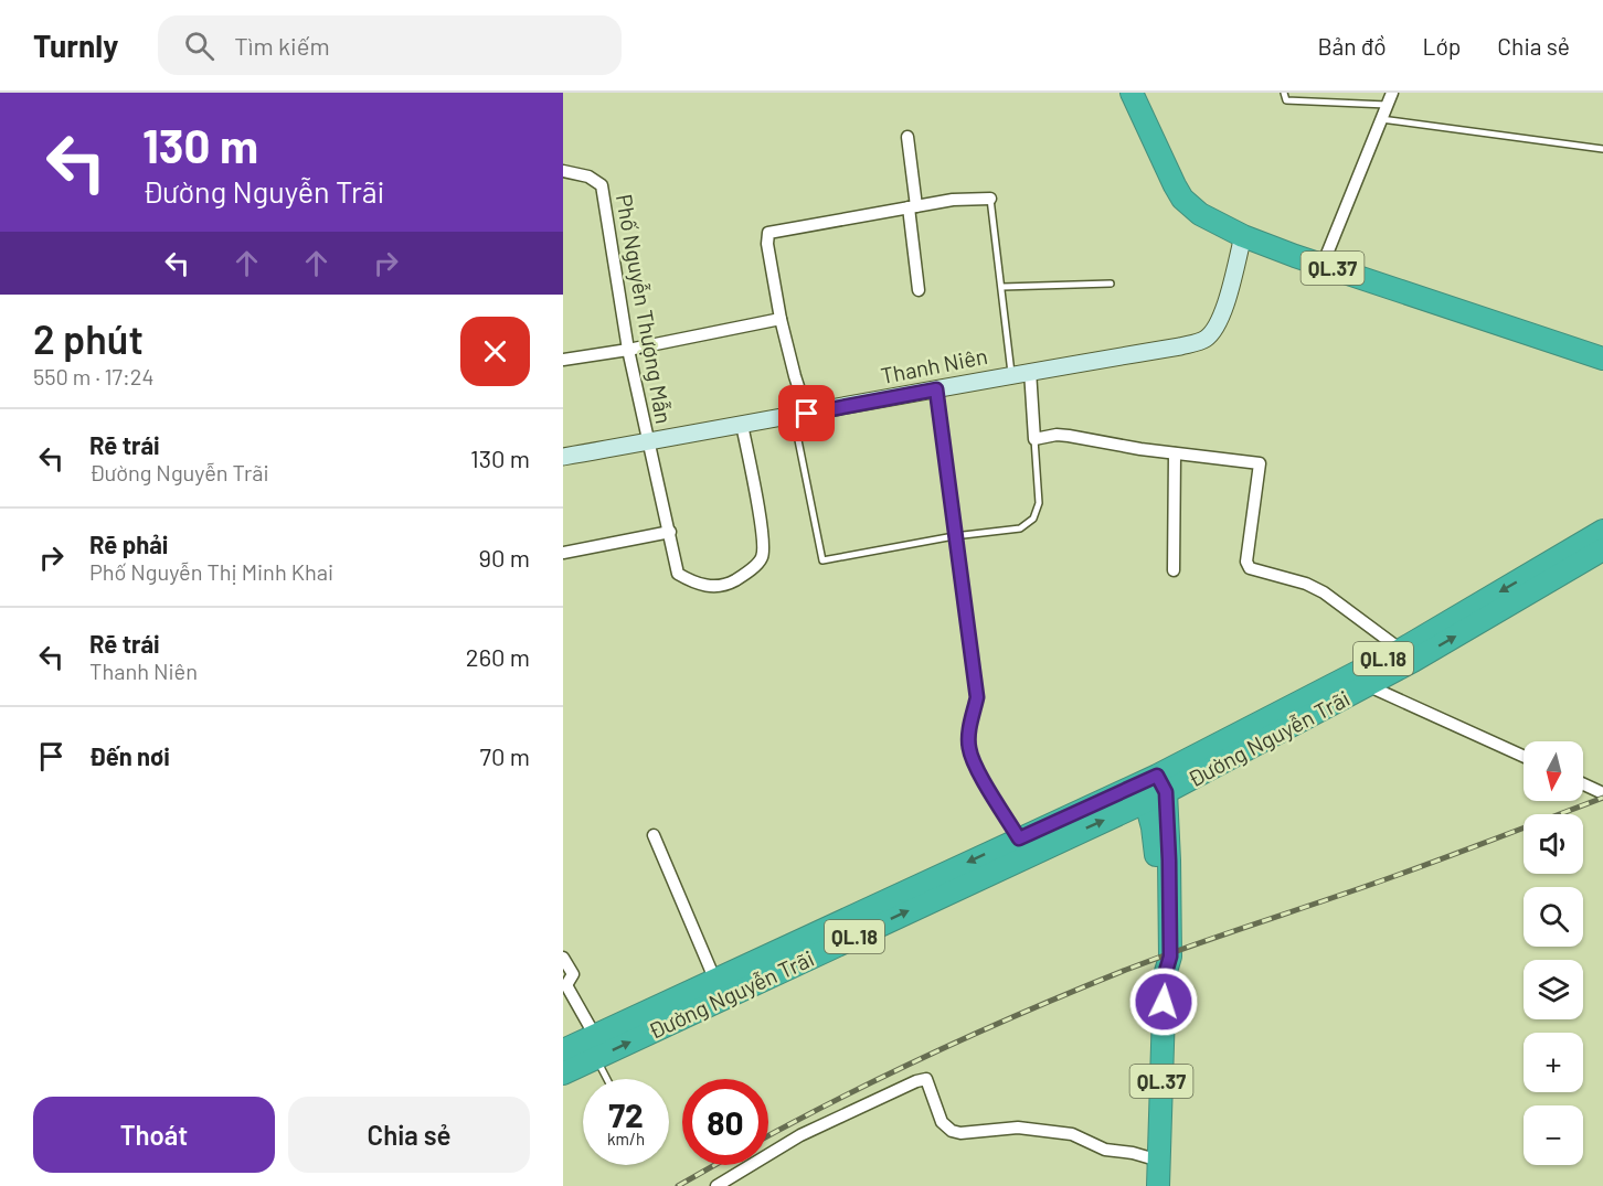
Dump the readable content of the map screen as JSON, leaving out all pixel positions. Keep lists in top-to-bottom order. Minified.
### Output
{"streets":{"highway":["QL.37","QL.18","Đường Nguyễn Trãi"],"street":["Phố Nguyễn Thượng Mẫn","Thanh Niên"]},"crossings":[["QL.37","Thanh Niên"],["QL.37","Đường Nguyễn Trãi"],["Phố Nguyễn Thượng Mẫn","Thanh Niên"]],"north":"bottom","page":{"header":"Turnly","search":"Tìm kiếm","nav":["Bản đồ","Lớp","Chia sẻ"],"turn":["130 m","Đường Nguyễn Trãi"],"heading":["2 phút","550 m · 17:24"],"list":[{"name":"Rẽ trái","note":"Đường Nguyễn Trãi","value":"130 m"},{"name":"Rẽ phải","note":"Phố Nguyễn Thị Minh Khai","value":"90 m"},{"name":"Rẽ trái","note":"Thanh Niên","value":"260 m"},{"name":"Đến nơi","value":"70 m"}],"map_buttons":["+","−"],"speed":"72 km/h","limit":"80","buttons":["Thoát","Chia sẻ"]}}
